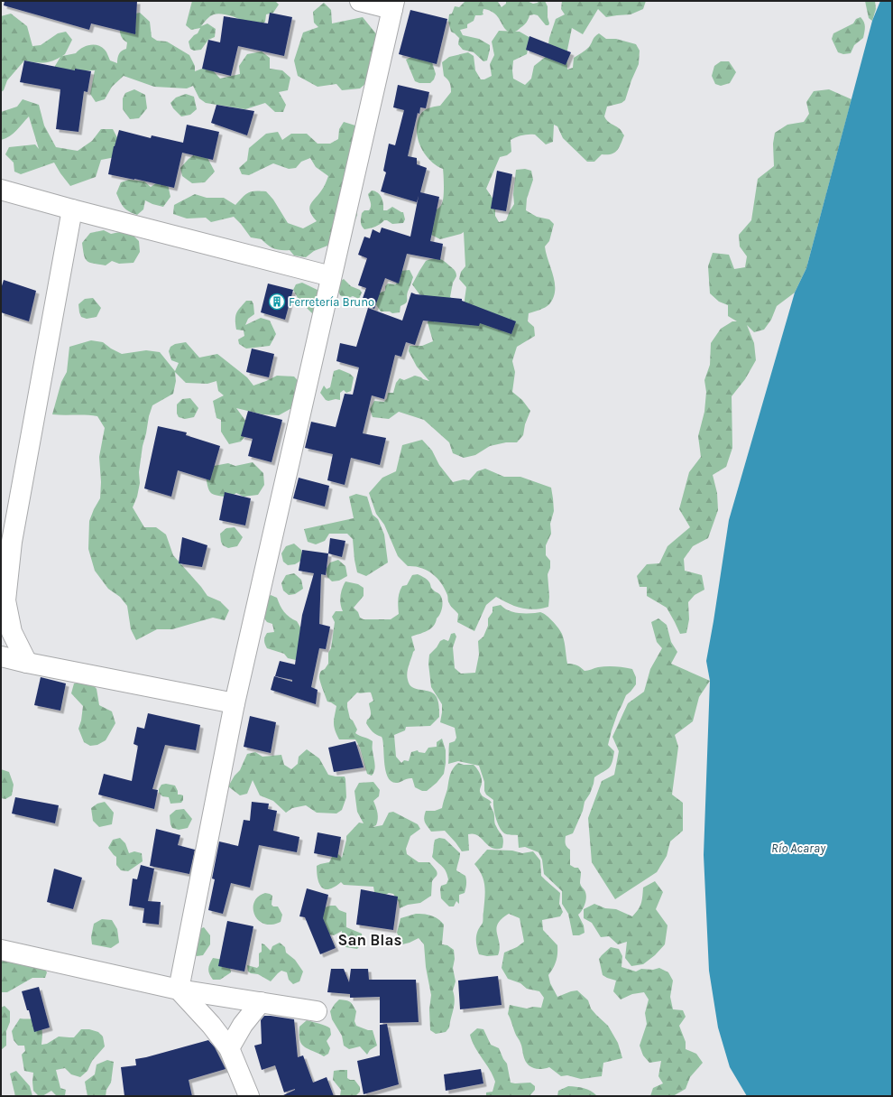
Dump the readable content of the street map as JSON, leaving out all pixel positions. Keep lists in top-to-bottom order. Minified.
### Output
{"districts":["San Blas"],"water":["Río Acaray"],"places":{"building":["Ferretería Bruno"]}}
